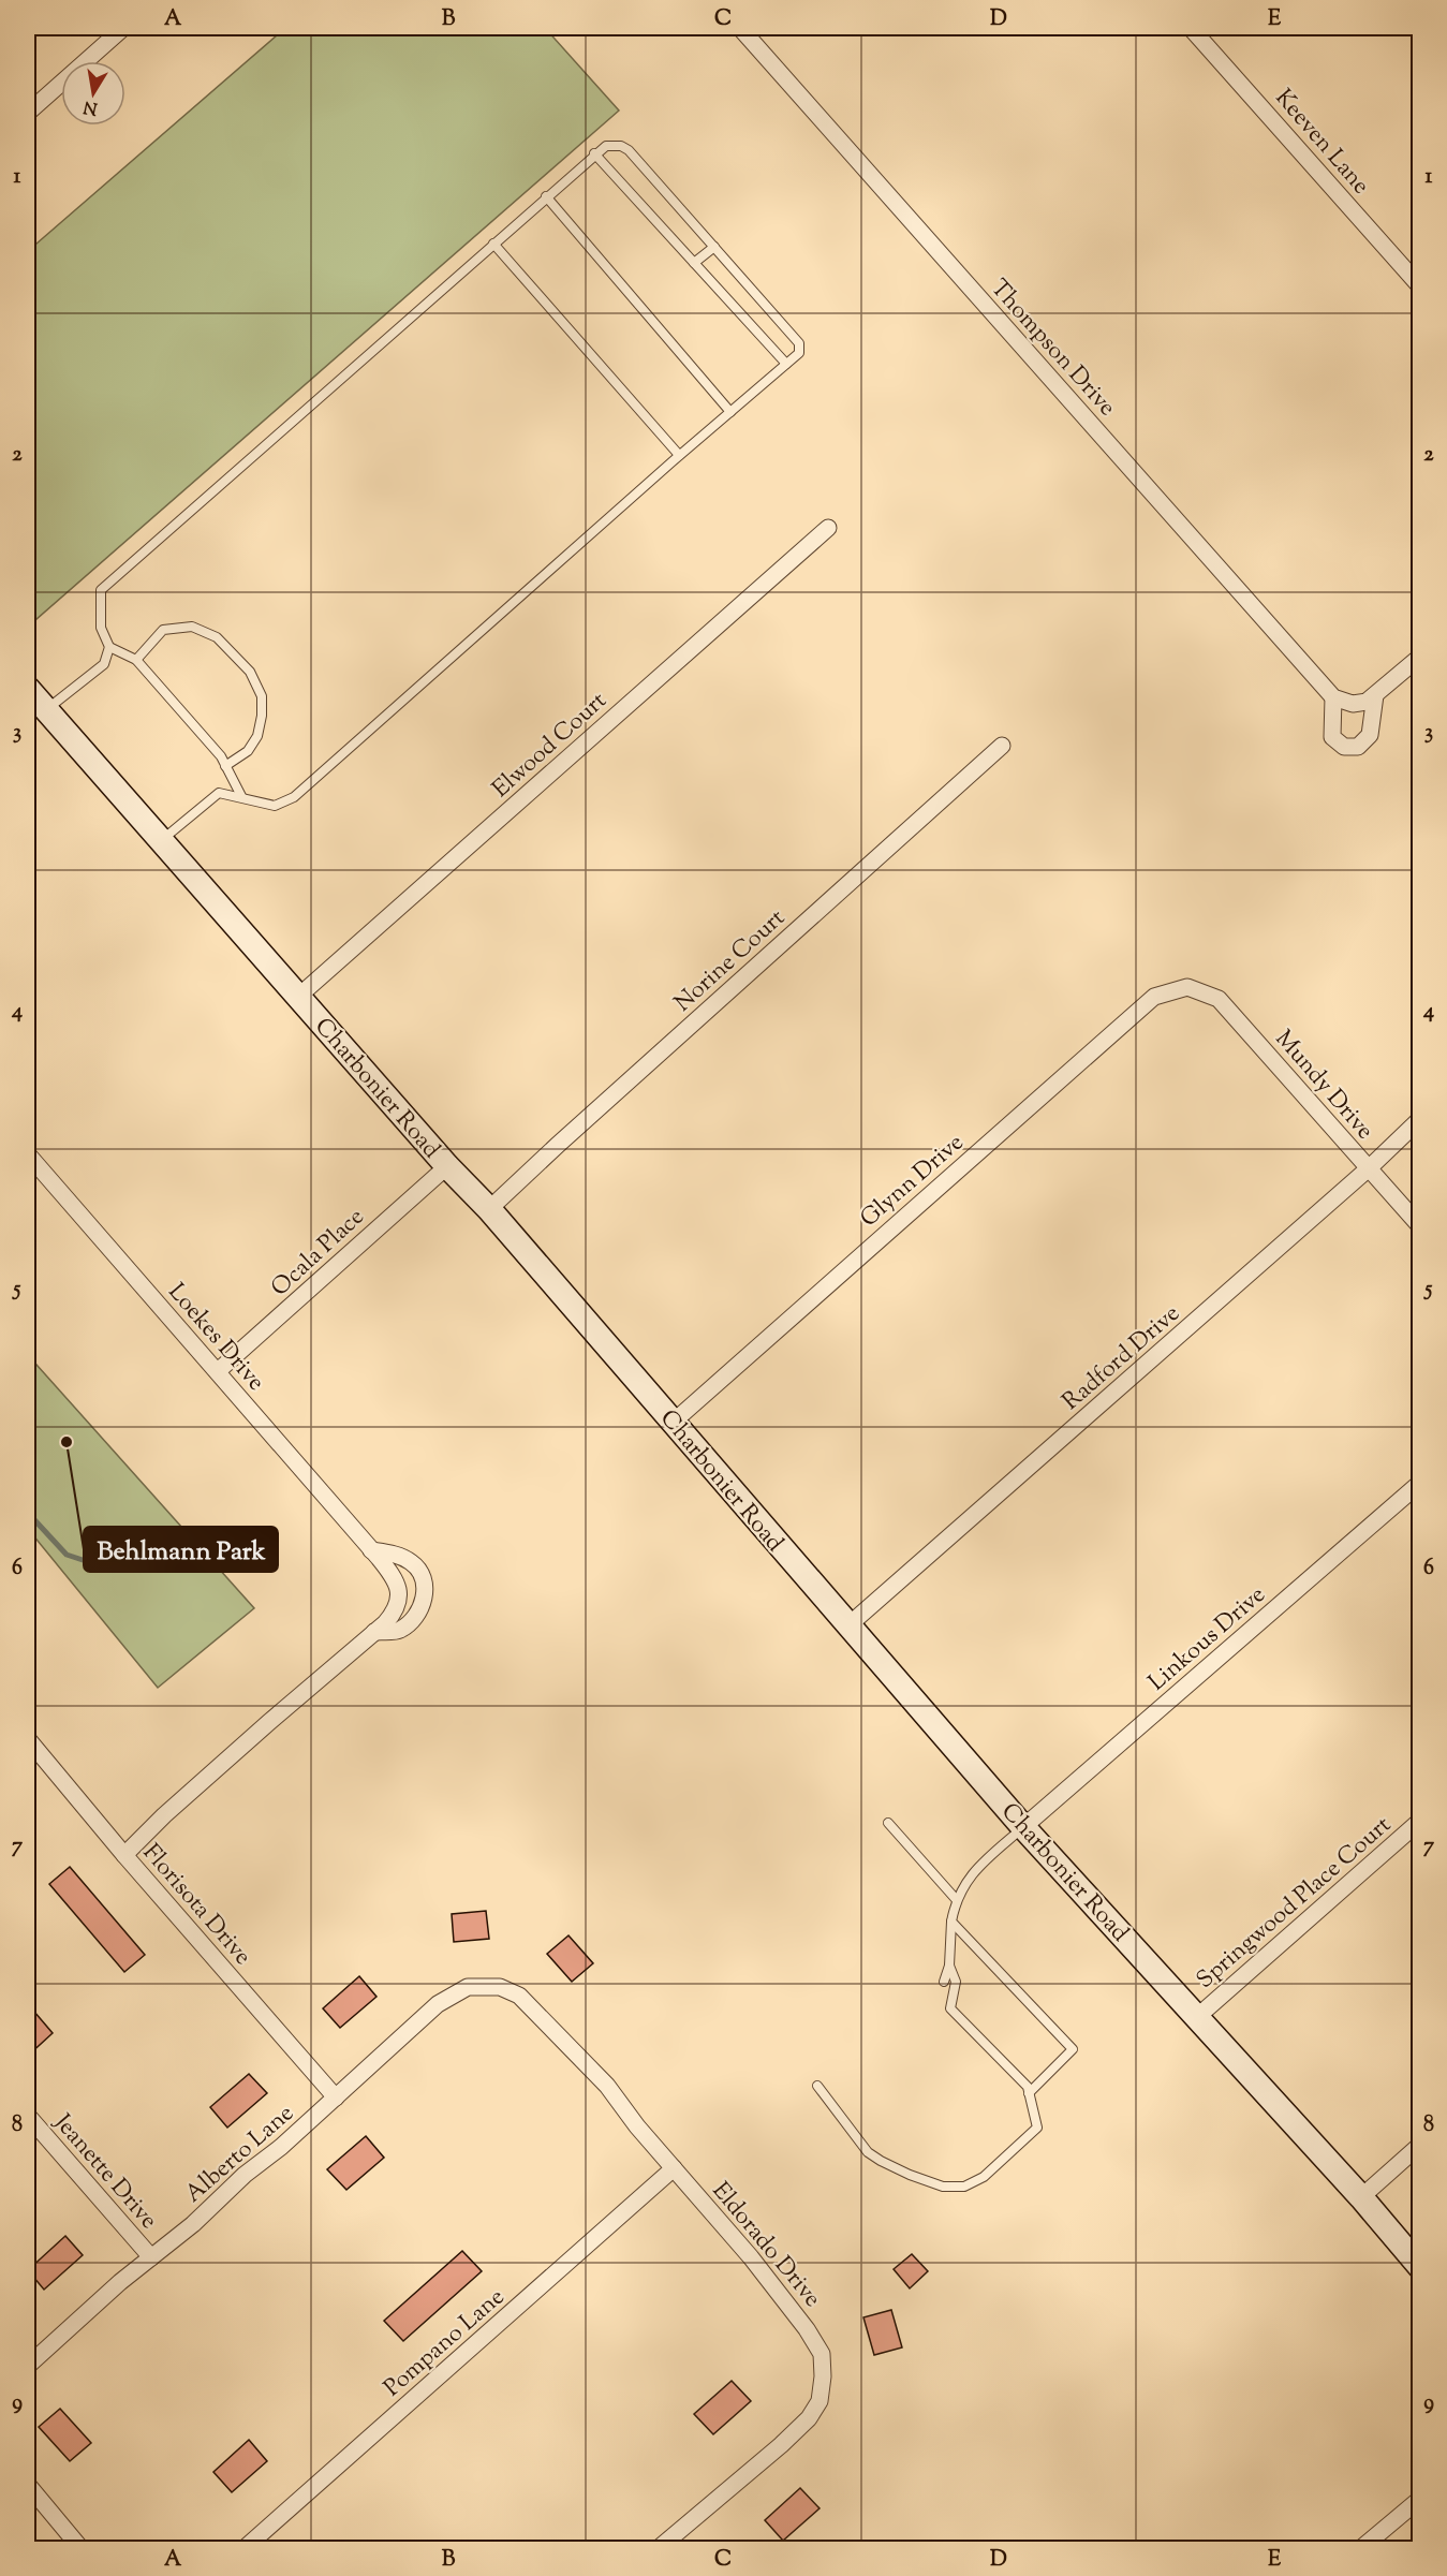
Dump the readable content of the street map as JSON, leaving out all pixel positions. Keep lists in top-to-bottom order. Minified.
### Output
{"streets":{"main road":["Charbonier Road"],"street":["Keeven Lane","Thompson Drive","Elwood Court","Norine Court","Mundy Drive","Glynn Drive","Ocala Place","Loekes Drive","Radford Drive","Linkous Drive","Springwood Place Court","Florisota Drive","Alberto Lane","Jeanette Drive","Eldorado Drive","Pompano Lane"]},"crossings":[["Elwood Court","Charbonier Road"],["Norine Court","Charbonier Road"],["Mundy Drive","Glynn Drive"],["Mundy Drive","Radford Drive"],["Charbonier Road","Glynn Drive"],["Charbonier Road","Ocala Place"],["Charbonier Road","Radford Drive"],["Charbonier Road","Linkous Drive"],["Charbonier Road","Springwood Place Court"],["Ocala Place","Loekes Drive"],["Loekes Drive","Florisota Drive"],["Florisota Drive","Alberto Lane"],["Alberto Lane","Jeanette Drive"],["Alberto Lane","Eldorado Drive"],["Eldorado Drive","Pompano Lane"]],"places":["Behlmann Park"],"north":"bottom","grid":{"columns":["A","B","C","D","E"],"rows":["1","2","3","4","5","6","7","8","9"]}}
